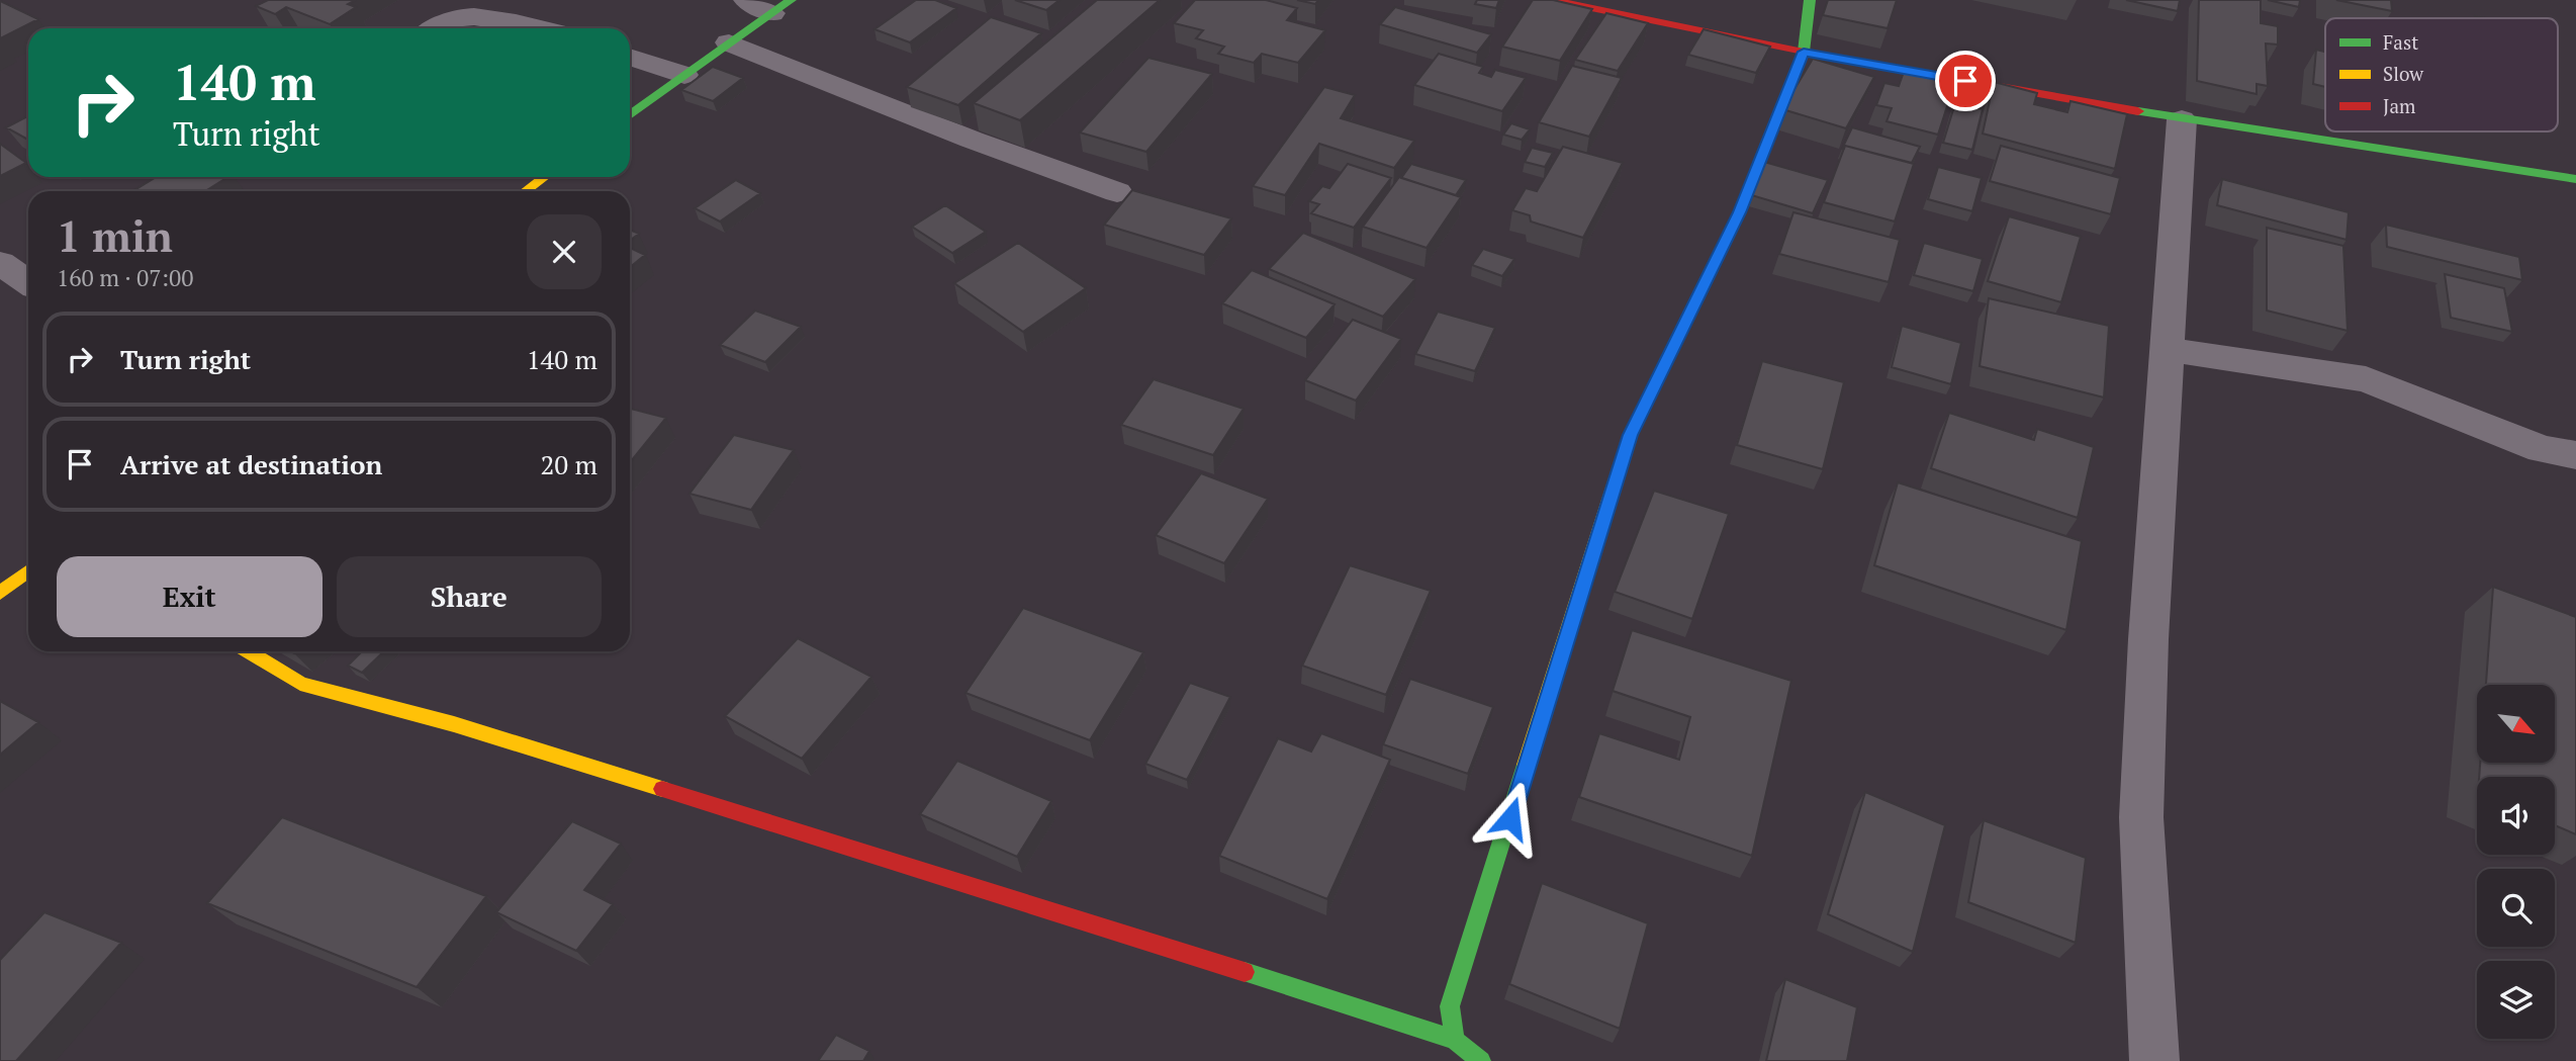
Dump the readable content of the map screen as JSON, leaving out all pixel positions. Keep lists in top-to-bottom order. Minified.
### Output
{"legend":["Fast","Slow","Jam"],"north":"bottom right","page":{"turn":["140 m","Turn right"],"heading":["1 min","160 m · 07:00"],"list":[{"name":"Turn right","value":"140 m"},{"name":"Arrive at destination","value":"20 m"}],"buttons":["Exit","Share"]}}
